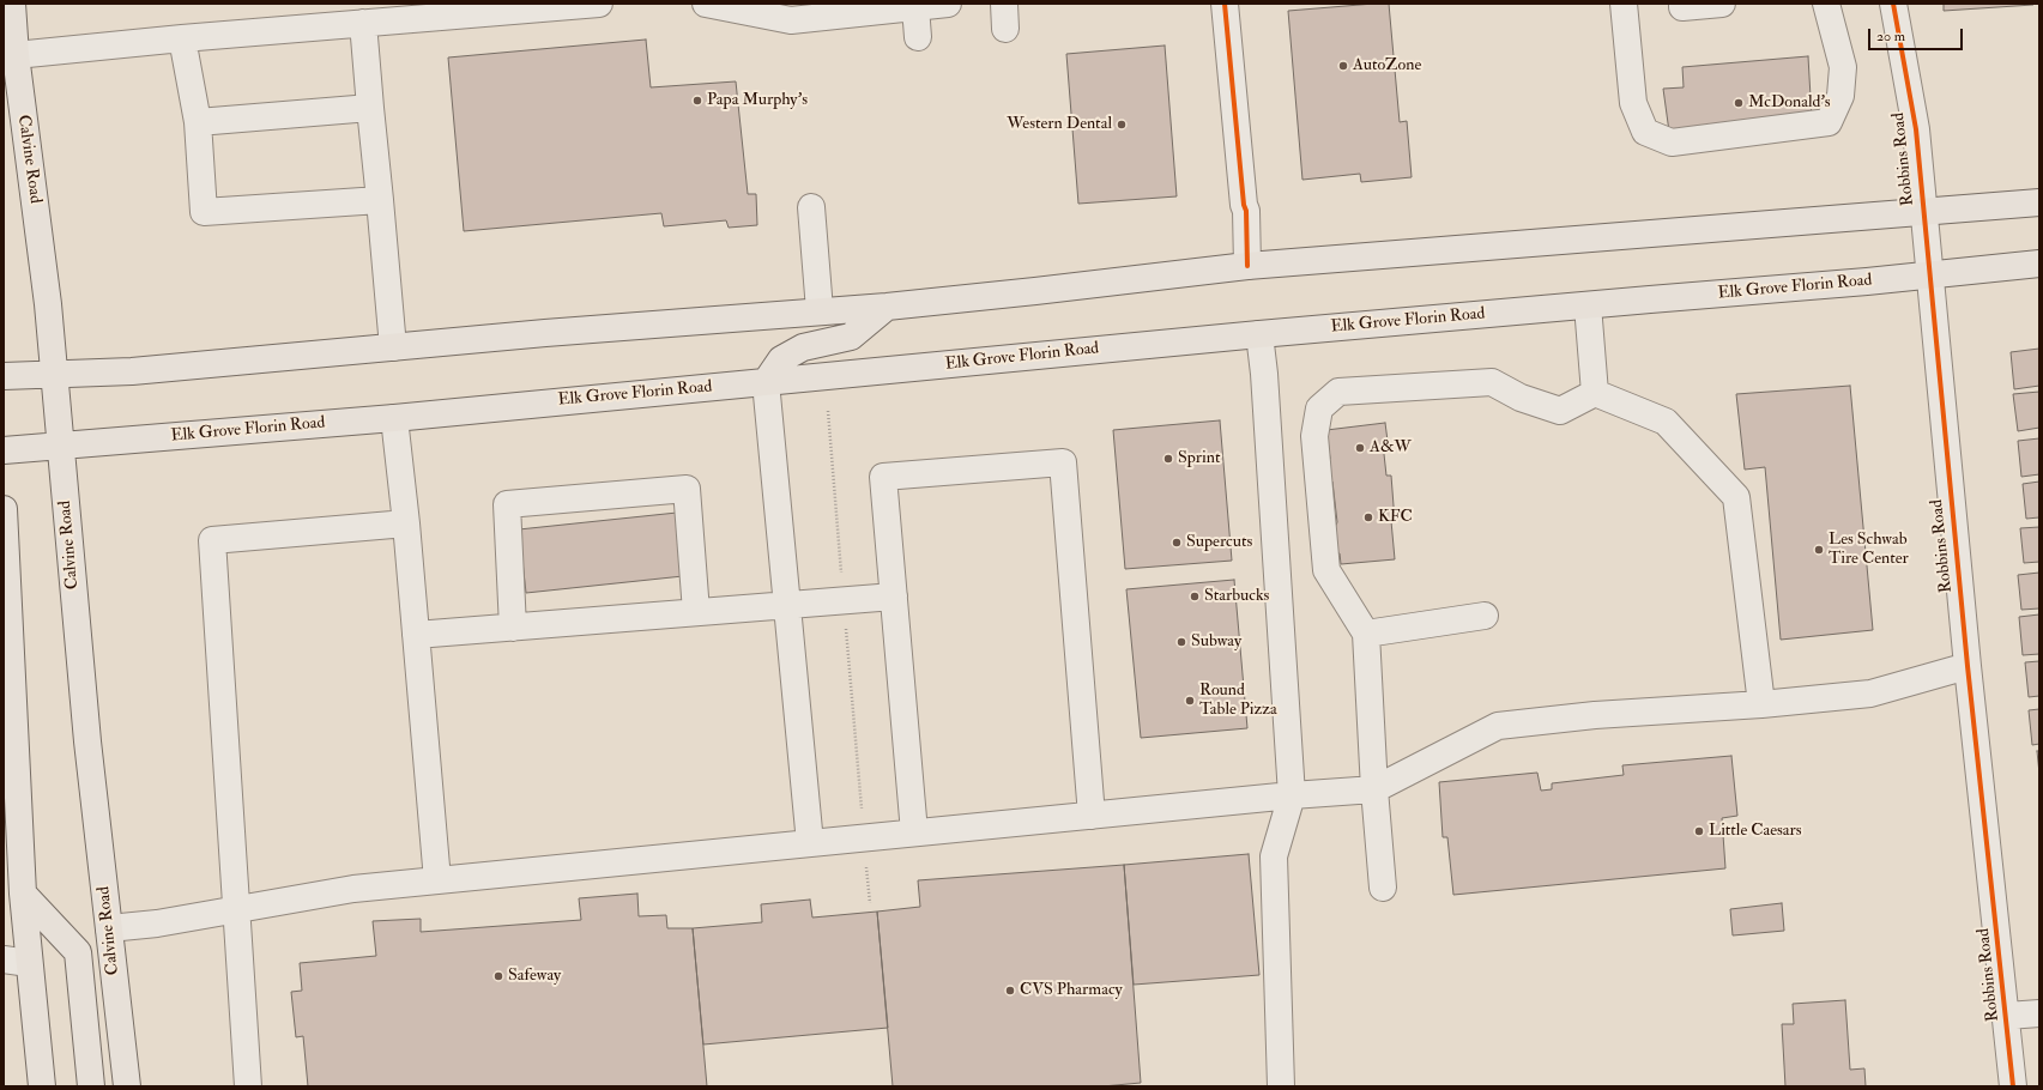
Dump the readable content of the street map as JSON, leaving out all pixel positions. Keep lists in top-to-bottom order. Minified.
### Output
{"streets":{"main road":["Calvine Road","Elk Grove Florin Road"],"street":["Robbins Road"]},"crossings":[["Calvine Road","Elk Grove Florin Road"],["Robbins Road","Elk Grove Florin Road"]],"places":["AutoZone","Papa Murphy's","McDonald's","Western Dental","A&W","Sprint","KFC","Supercuts","Les Schwab Tire Center","Starbucks","Subway","Round Table Pizza","Little Caesars","Safeway","CVS Pharmacy"],"scale_bar":"20 m"}
